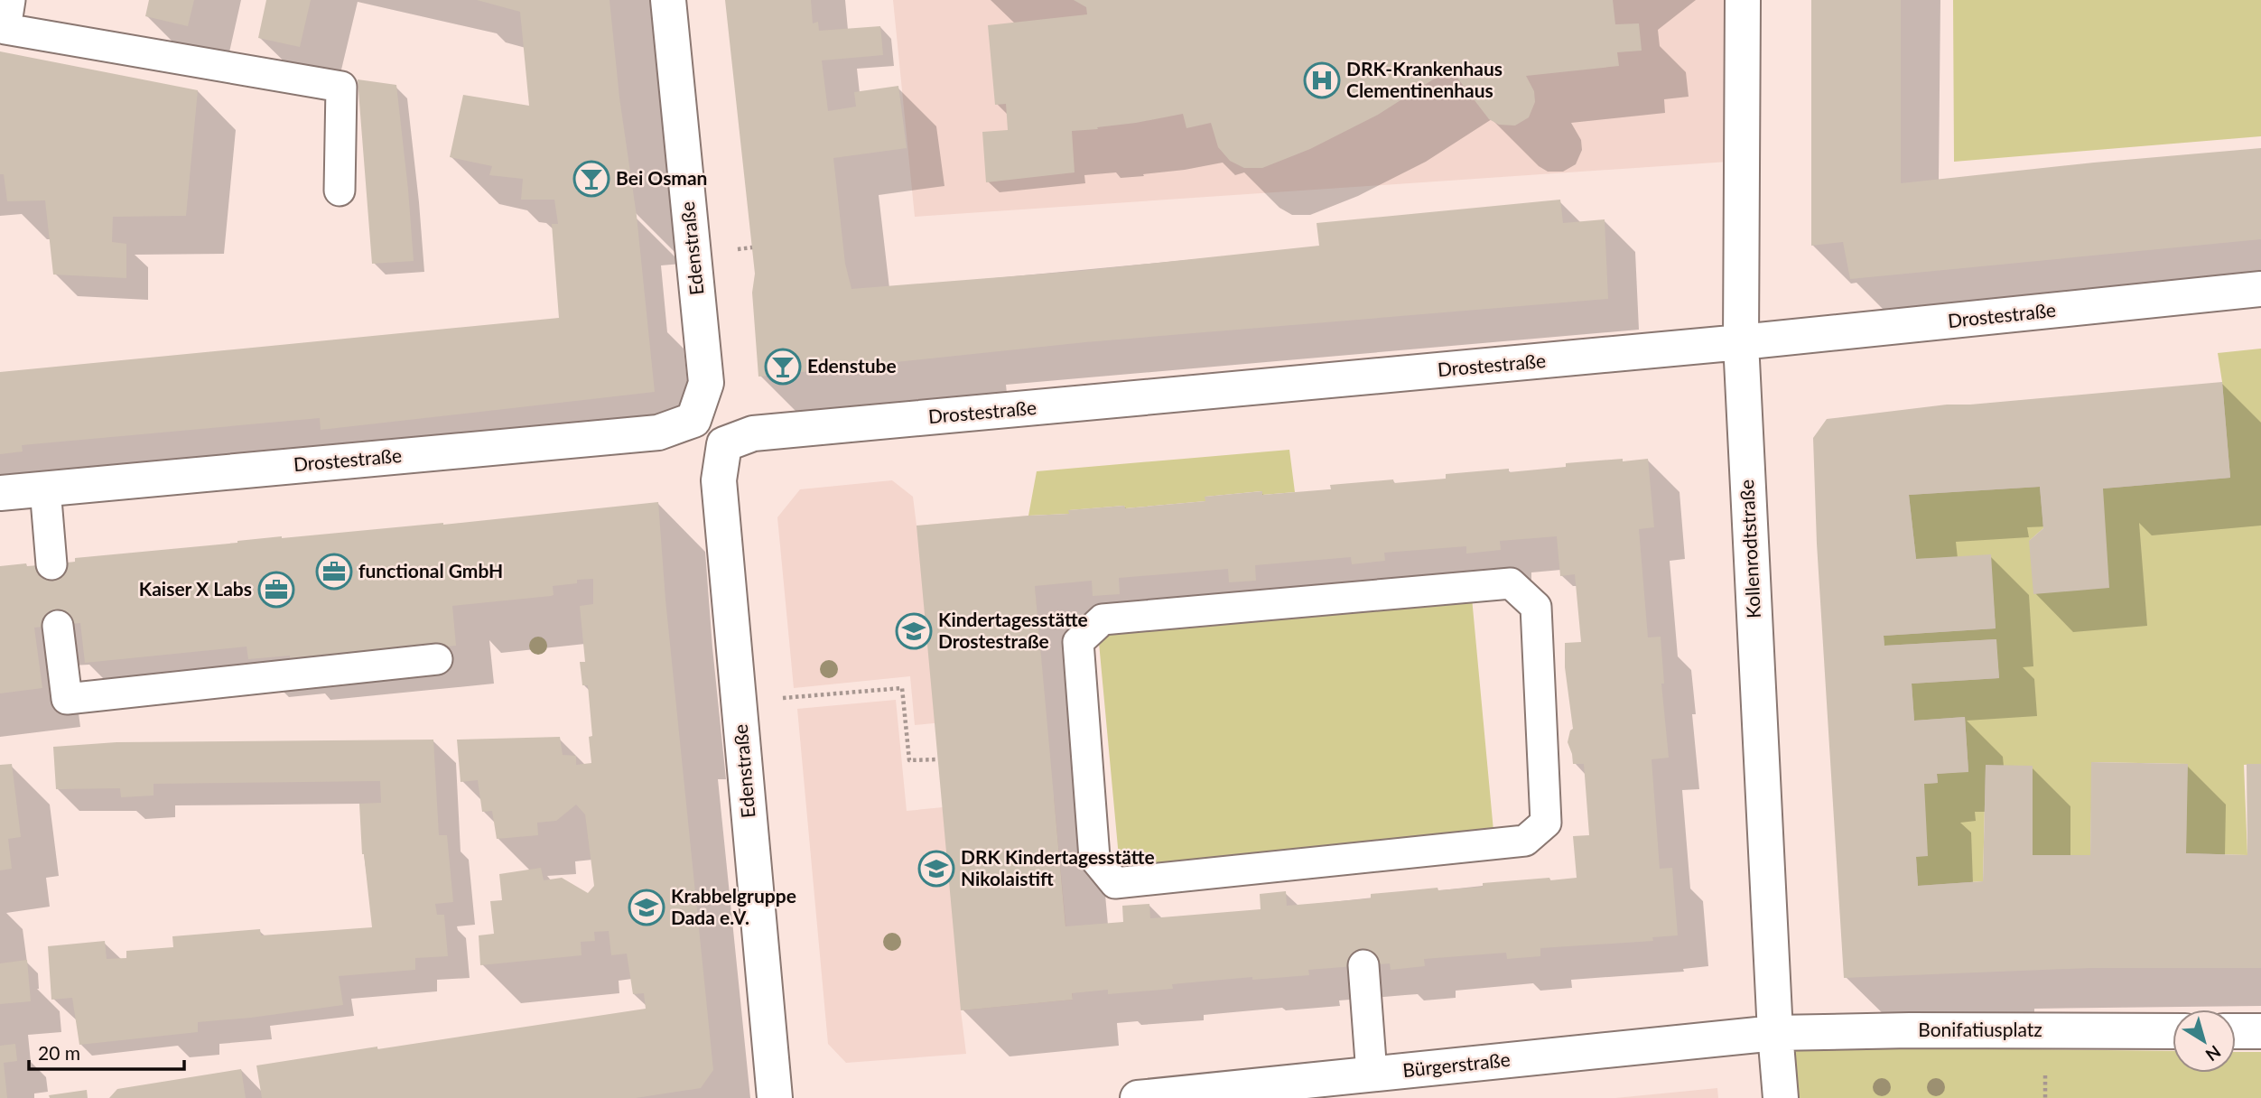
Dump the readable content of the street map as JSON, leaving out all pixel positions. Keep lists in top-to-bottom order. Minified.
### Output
{"streets":{"street":["Edenstraße","Drostestraße","Kollenrodtstraße","Bonifatiusplatz","Bürgerstraße"]},"crossings":[["Edenstraße","Drostestraße"],["Drostestraße","Kollenrodtstraße"],["Kollenrodtstraße","Bonifatiusplatz"],["Kollenrodtstraße","Bürgerstraße"],["Bonifatiusplatz","Bürgerstraße"]],"places":{"hospital":["DRK-Krankenhaus Clementinenhaus"],"bar":["Bei Osman","Edenstube"],"office":["functional GmbH","Kaiser X Labs"],"school or university":["Kindertagesstätte Drostestraße","DRK Kindertagesstätte Nikolaistift","Krabbelgruppe Dada e.V."]},"scale_bar":"20 m","north":"bottom right"}
